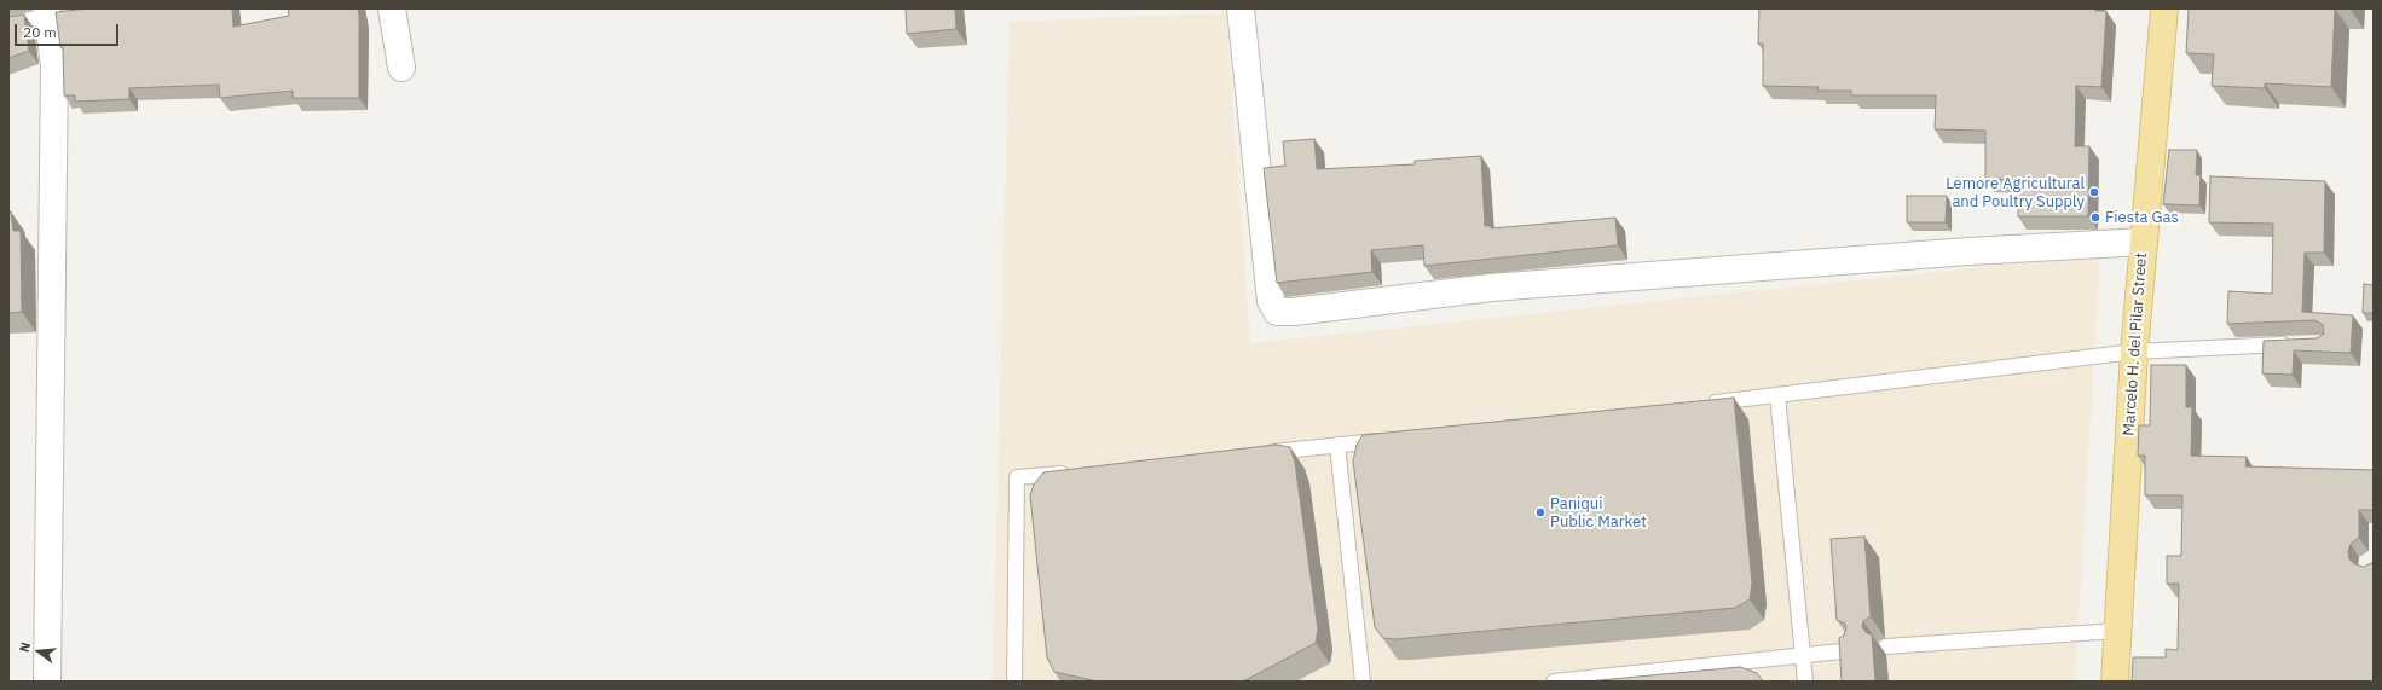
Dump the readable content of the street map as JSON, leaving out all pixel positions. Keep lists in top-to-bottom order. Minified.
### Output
{"streets":{"main road":["Marcelo H. del Pilar Street"]},"places":["Lemore Agricultural and Poultry Supply","Fiesta Gas","Paniqui Public Market"],"scale_bar":"20 m","north":"left"}
